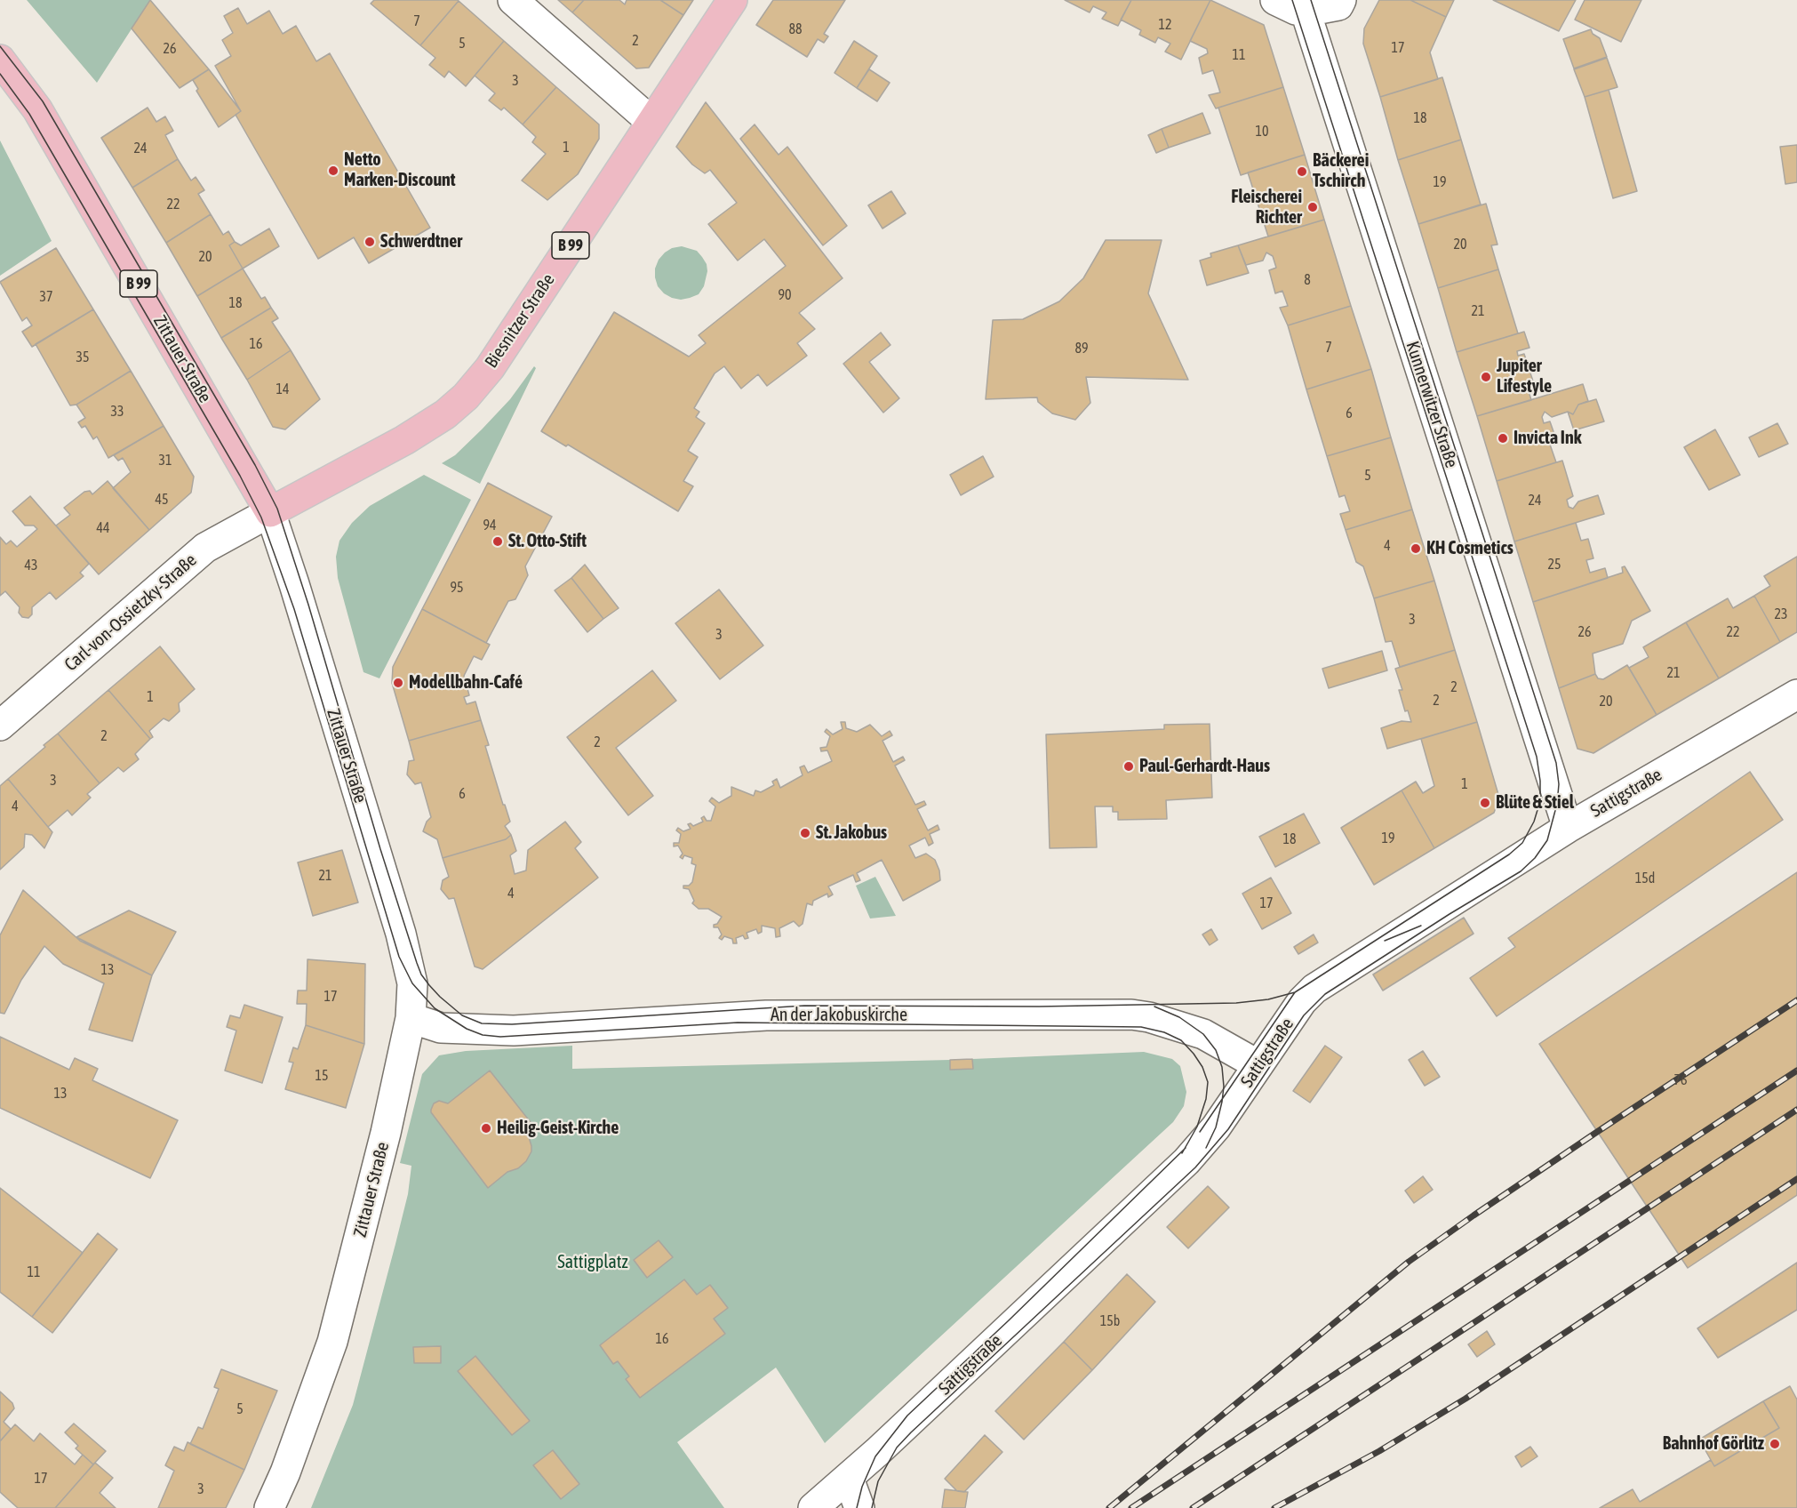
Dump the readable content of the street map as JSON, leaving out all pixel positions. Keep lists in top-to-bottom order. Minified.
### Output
{"streets":{"main road":["B 99","Biesnitzer Straße","Zittauer Straße"],"street":["Kunnerwitzer Straße","Carl-von-Ossietzky-Straße","Sattigstraße","An der Jakobuskirche"]},"crossings":[["Biesnitzer Straße","Zittauer Straße"],["Biesnitzer Straße","Carl-von-Ossietzky-Straße"],["Zittauer Straße","Carl-von-Ossietzky-Straße"],["Zittauer Straße","An der Jakobuskirche"],["Kunnerwitzer Straße","Sattigstraße"],["Sattigstraße","An der Jakobuskirche"]],"parks":["Sattigplatz"],"places":["Netto Marken-Discount","Bäckerei Tschirch","Fleischerei Richter","Schwerdtner","Jupiter Lifestyle","Invicta Ink","St. Otto-Stift","KH Cosmetics","Modellbahn-Café","Paul-Gerhardt-Haus","Blüte & Stiel","St. Jakobus","Heilig-Geist-Kirche","Bahnhof Görlitz"],"house_numbers":["7","12","88","2","5","17","26","11","3","18","10","1","24","19","22","20","20","8","90","37","18","21","16","7","89","35","14","33","6","31","5","45","24","94","44","4","25","43","95","23","3","26","22","3","21","2","1","2","20","2","2","3","1","6","4","19","18","21","15d","4","17","13","17","15","76","13","11","15b","16","5","17","3"]}
